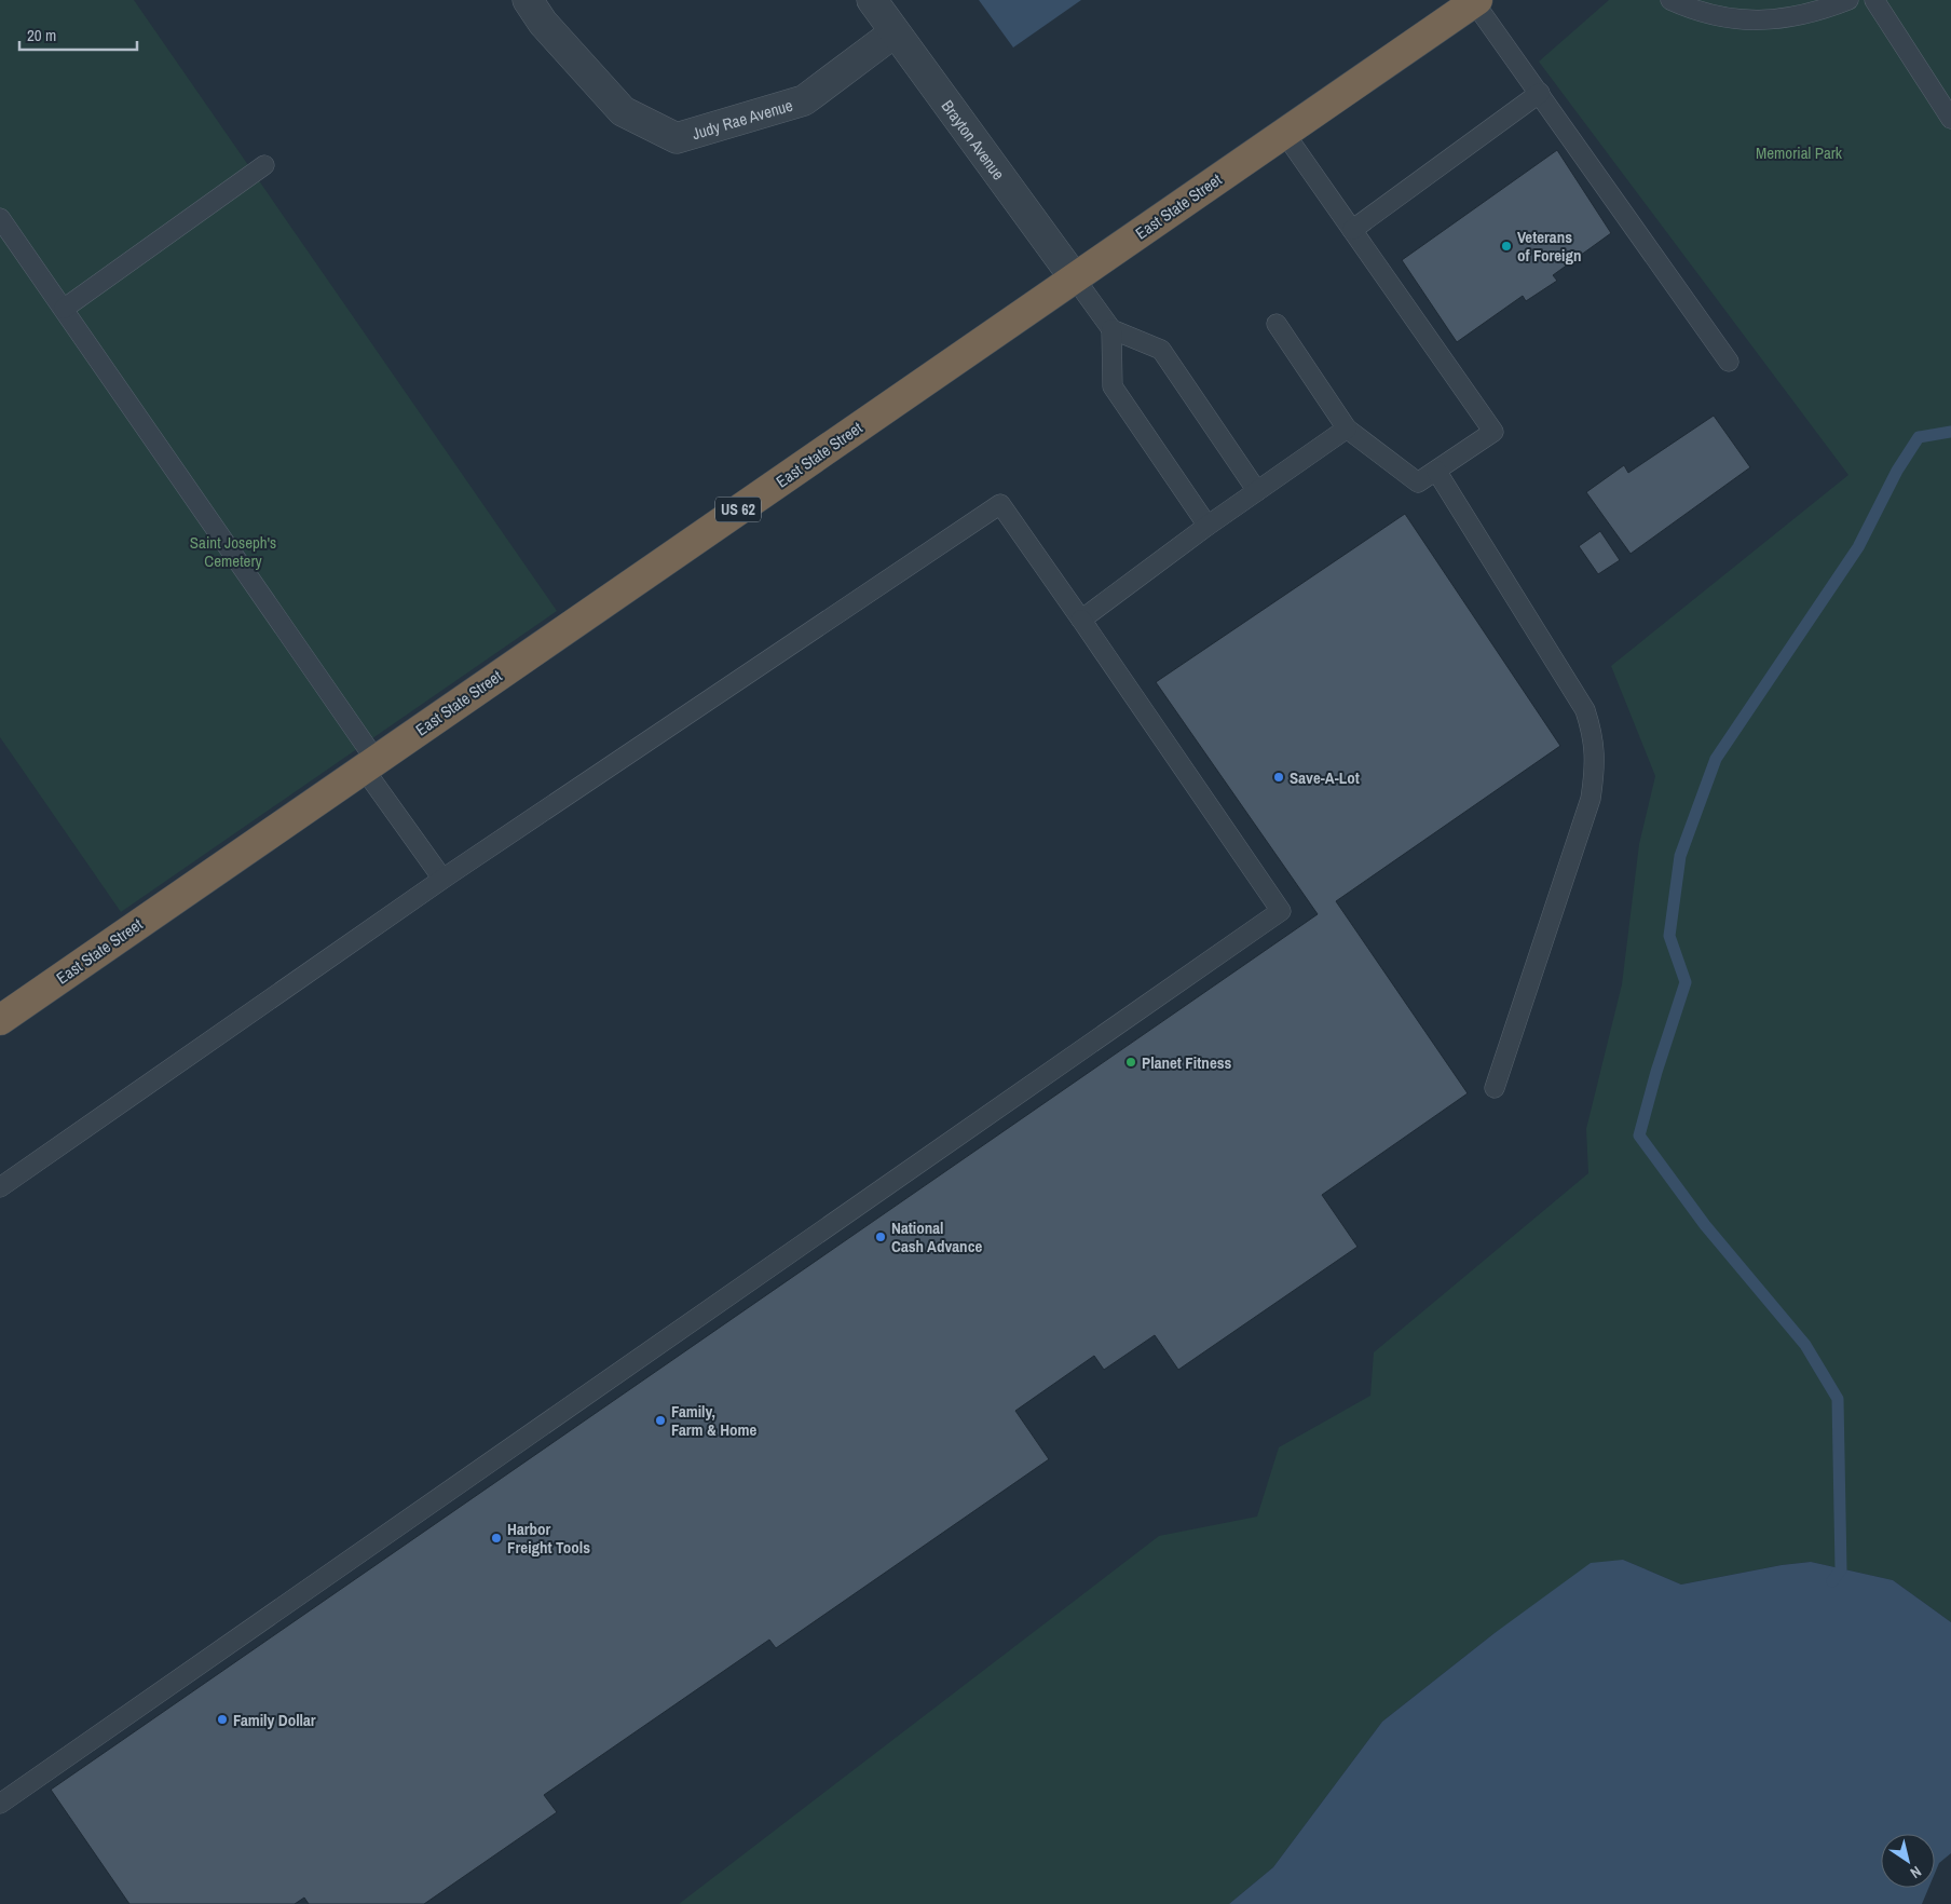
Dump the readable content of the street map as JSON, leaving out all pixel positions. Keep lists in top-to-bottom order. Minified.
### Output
{"streets":{"highway":["East State Street","US 62"],"street":["Judy Rae Avenue","Brayton Avenue"]},"crossings":[["Judy Rae Avenue","Brayton Avenue"],["Brayton Avenue","East State Street"]],"parks":["Memorial Park","Saint Joseph's Cemetery"],"places":["Veterans of Foreign","Save-A-Lot","Planet Fitness","National Cash Advance","Family, Farm & Home","Harbor Freight Tools","Family Dollar"],"scale_bar":"20 m","north":"bottom right"}
